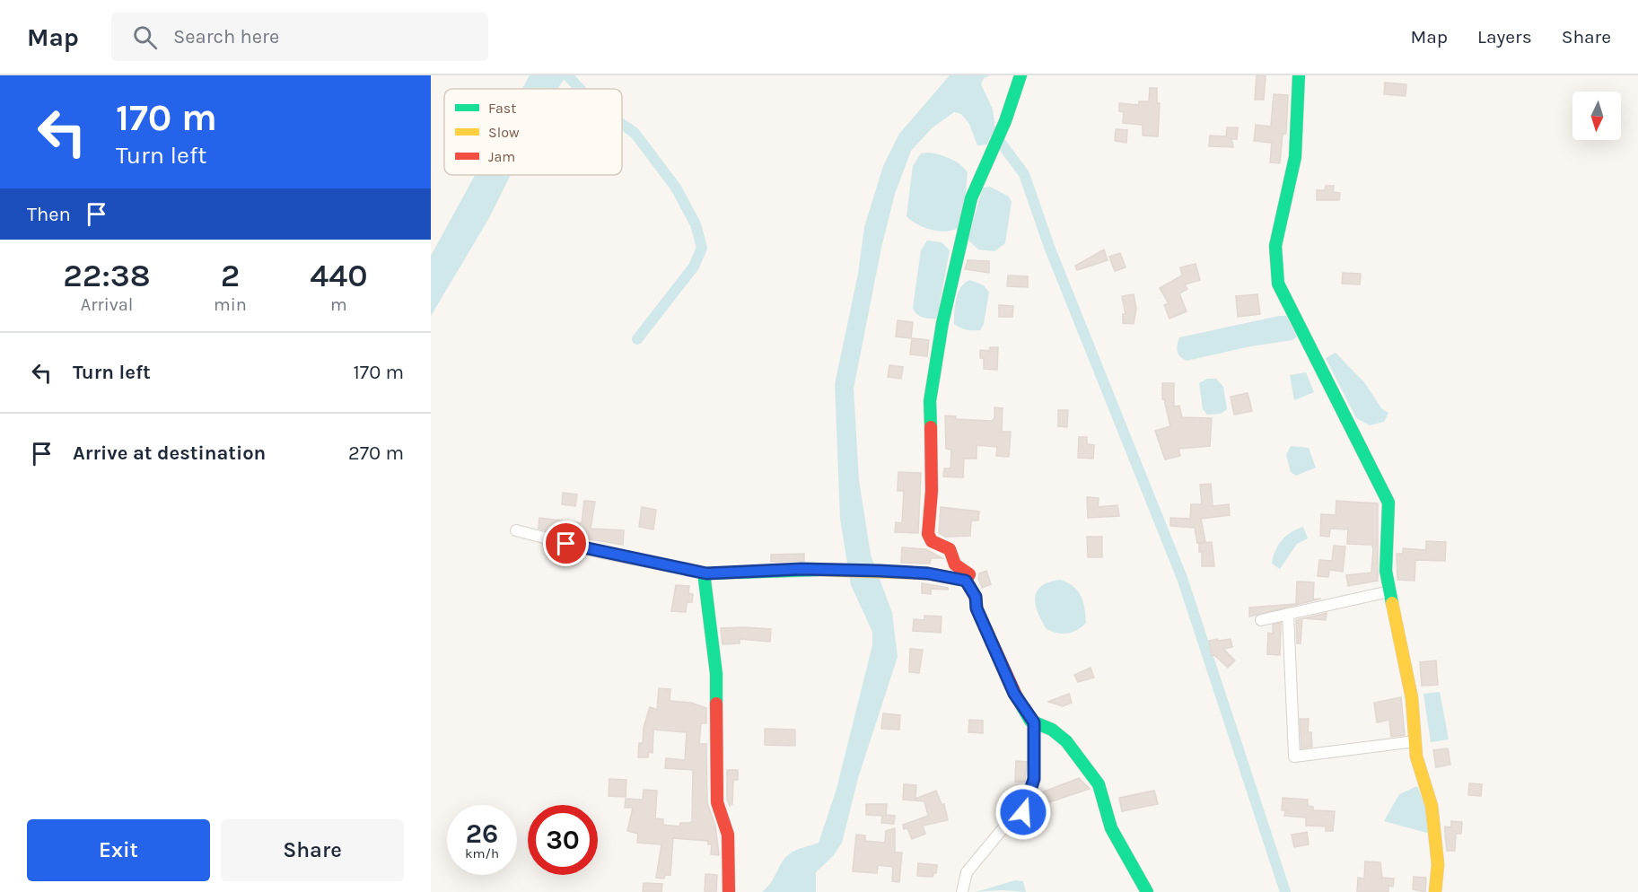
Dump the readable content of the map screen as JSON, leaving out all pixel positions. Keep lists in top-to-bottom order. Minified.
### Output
{"legend":["Fast","Slow","Jam"],"north":"bottom","page":{"header":"Map","search":"Search here","nav":["Map","Layers","Share"],"turn":["170 m","Turn left"],"then":"Then","eta":["22:38","Arrival","2","min","440","m"],"list":[{"name":"Turn left","value":"170 m"},{"name":"Arrive at destination","value":"270 m"}],"speed":"26 km/h","limit":"30","buttons":["Exit","Share"]}}
